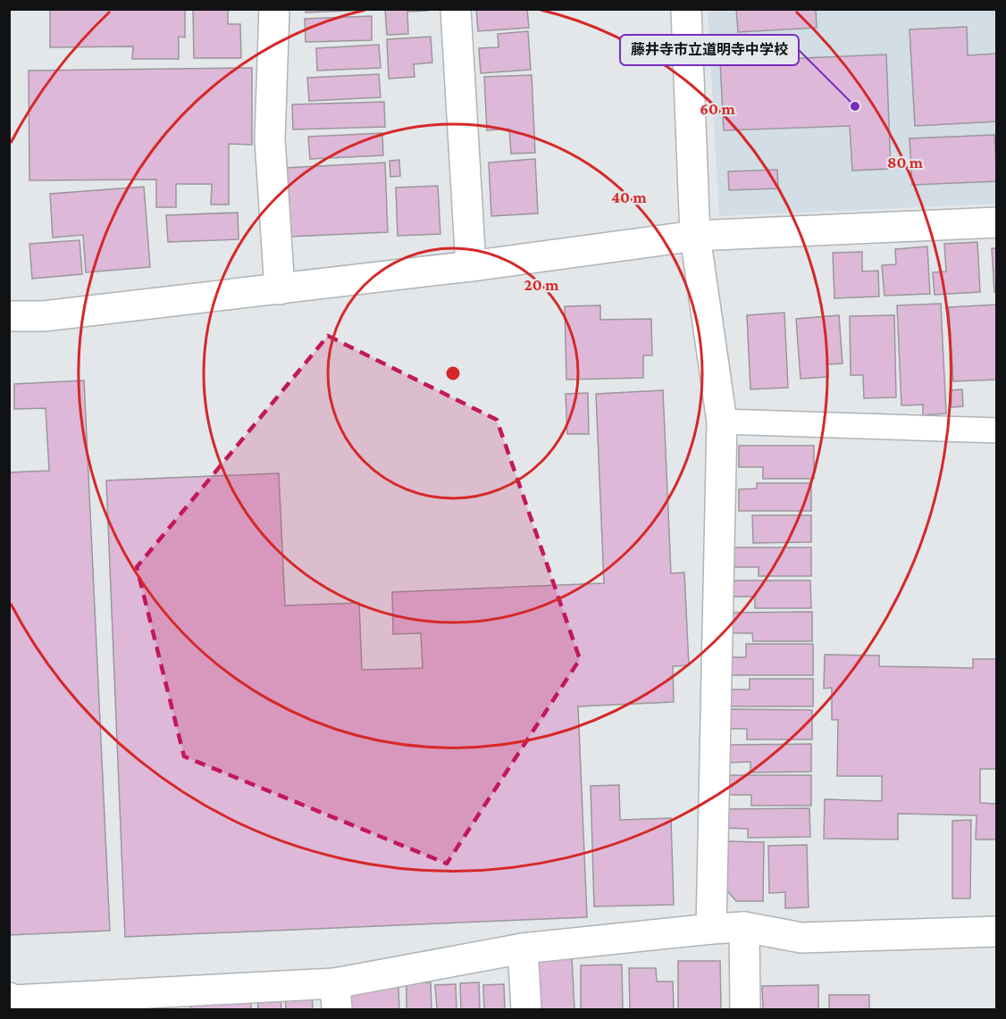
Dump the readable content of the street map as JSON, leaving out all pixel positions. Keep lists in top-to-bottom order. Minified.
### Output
{"places":["藤井寺市立道明寺中学校"],"rings":["60 m","80 m","40 m","20 m"]}
